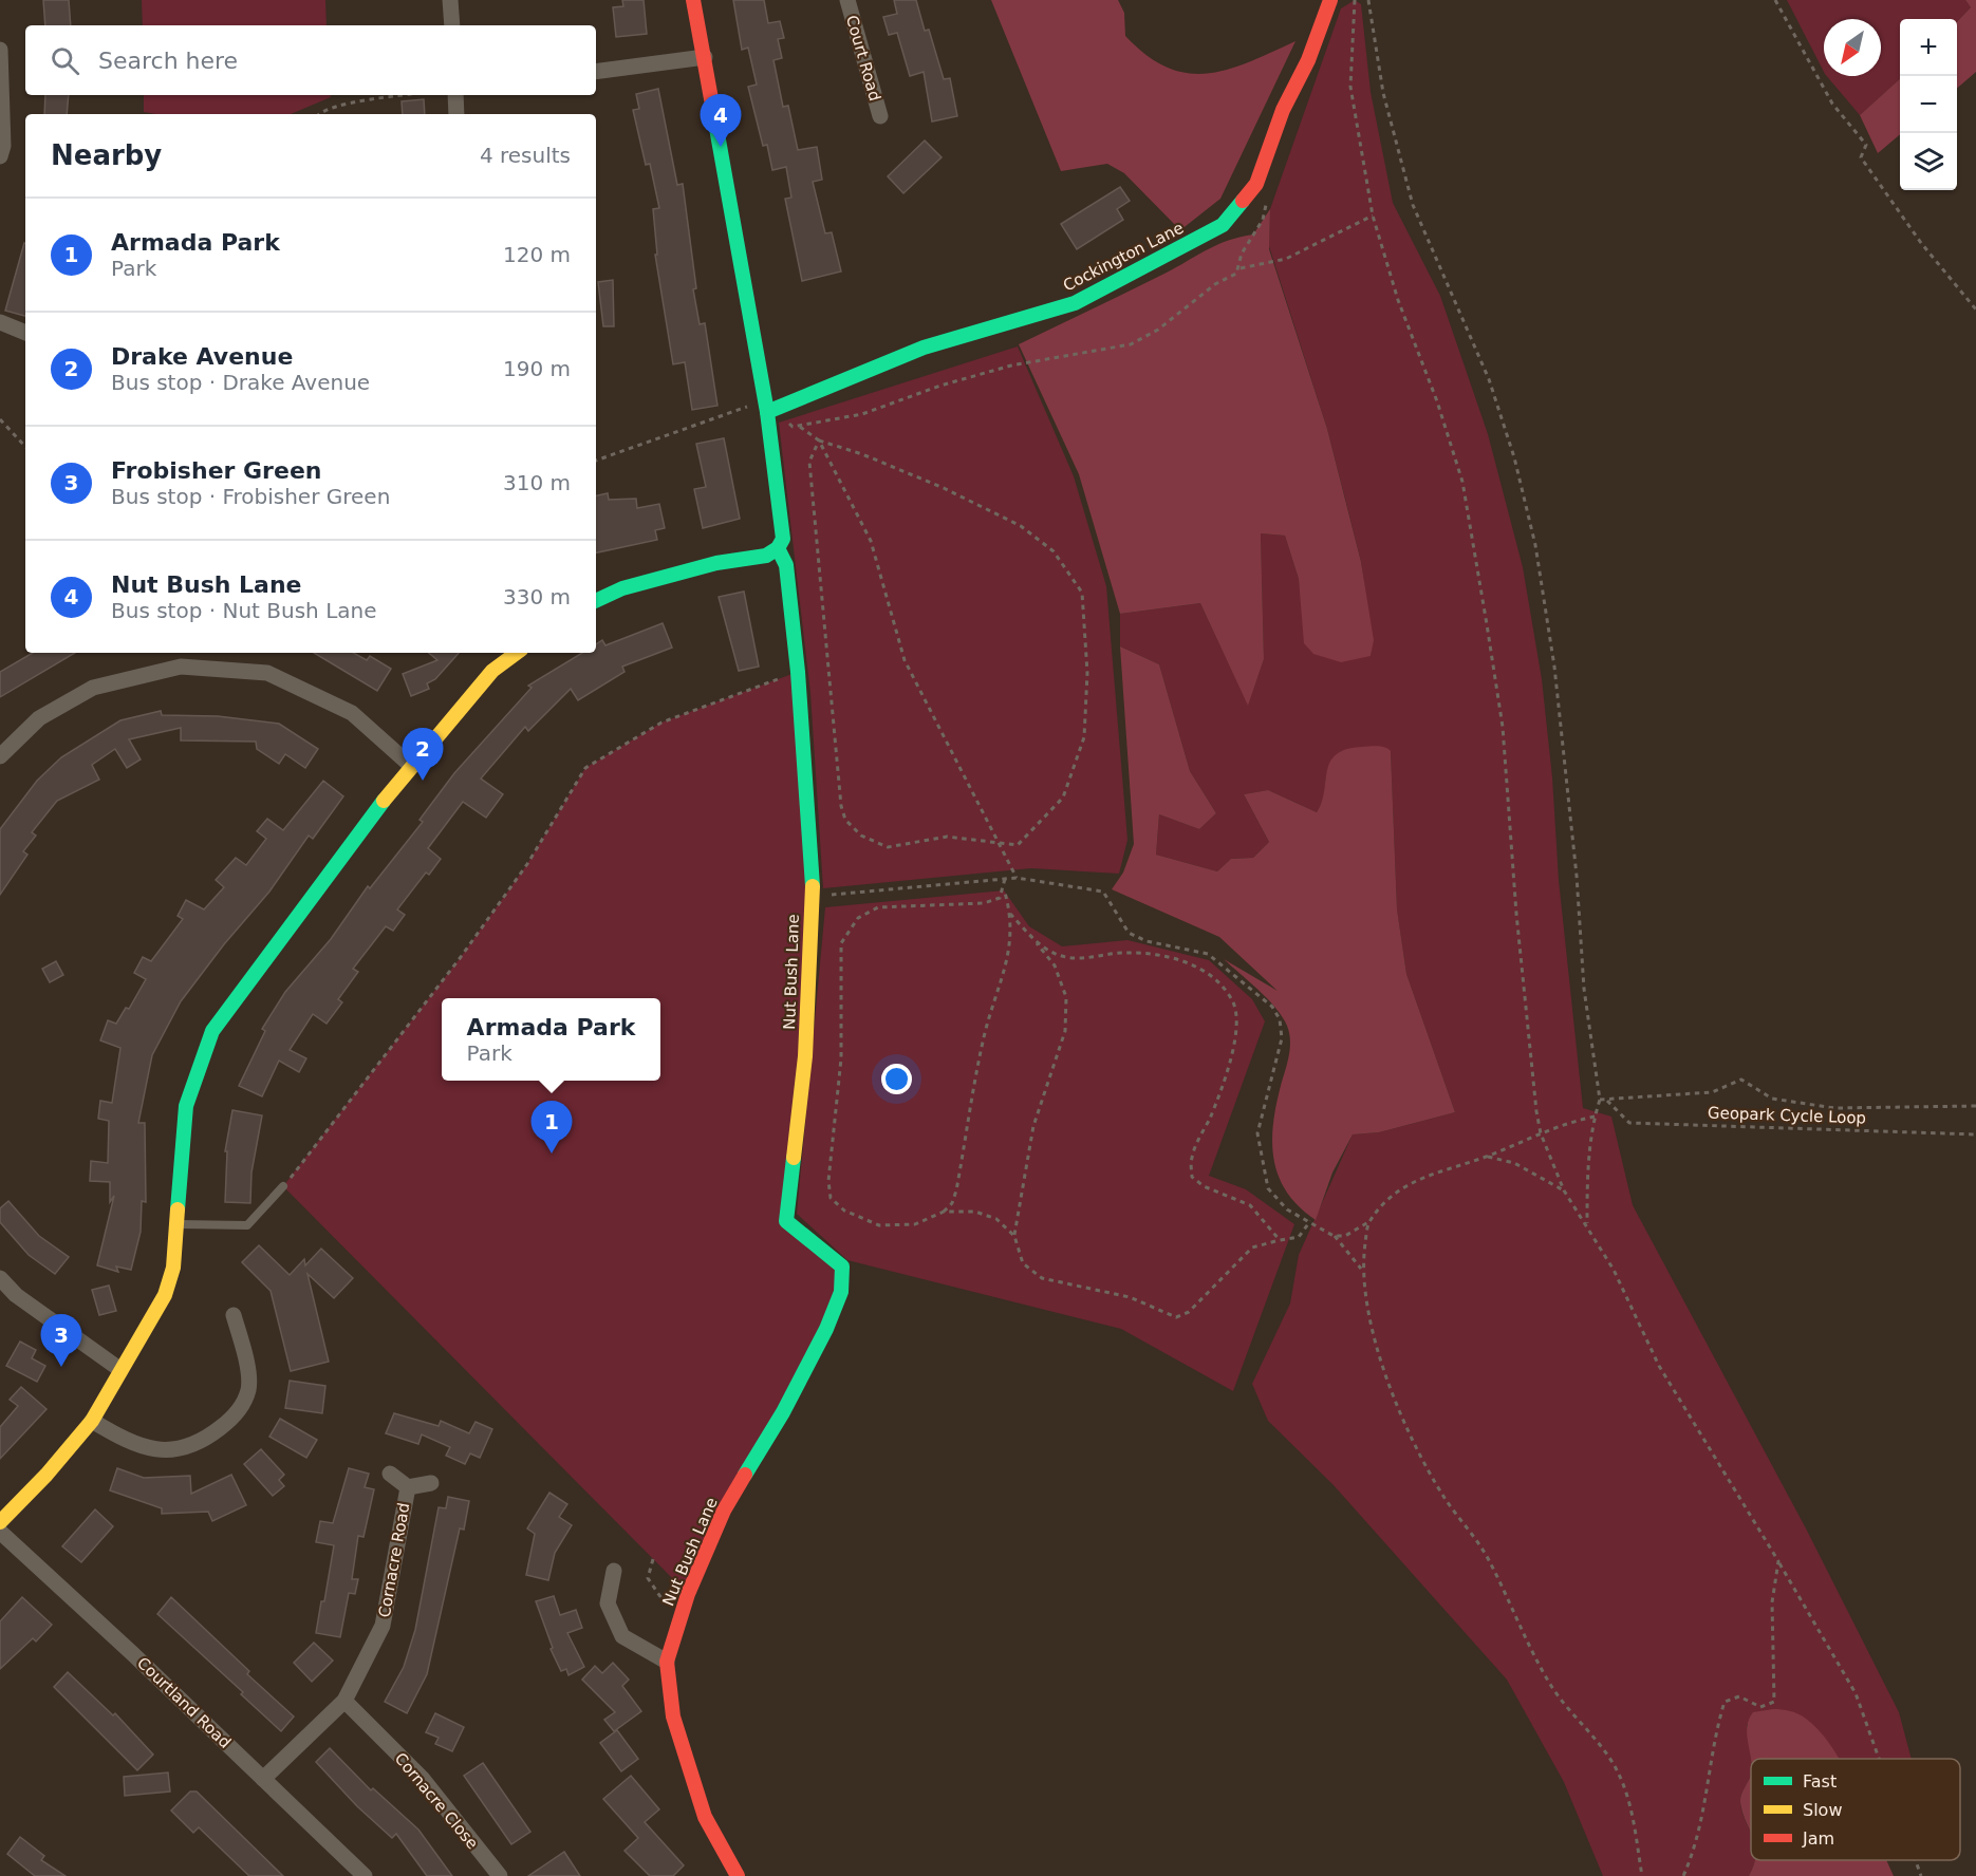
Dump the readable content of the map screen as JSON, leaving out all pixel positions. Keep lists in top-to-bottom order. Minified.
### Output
{"streets":{"street":["Court Road","Cockington Lane","Nut Bush Lane","Cornacre Road","Courtland Road","Cornacre Close"],"path":["Geopark Cycle Loop"]},"crossings":[["Cockington Lane","Nut Bush Lane"],["Cornacre Road","Courtland Road"],["Cornacre Road","Cornacre Close"]],"legend":["Fast","Slow","Jam"],"north":"bottom left","page":{"map_buttons":["+","−"],"search":"Search here","pins":["4","2","1","3"],"heading":["Nearby","4 results"],"list":[{"mark":"1","name":"Armada Park","note":"Park","value":"120 m"},{"mark":"2","name":"Drake Avenue","note":"Bus stop · Drake Avenue","value":"190 m"},{"mark":"3","name":"Frobisher Green","note":"Bus stop · Frobisher Green","value":"310 m"},{"mark":"4","name":"Nut Bush Lane","note":"Bus stop · Nut Bush Lane","value":"330 m"}],"popup":["Armada Park","Park"]}}
